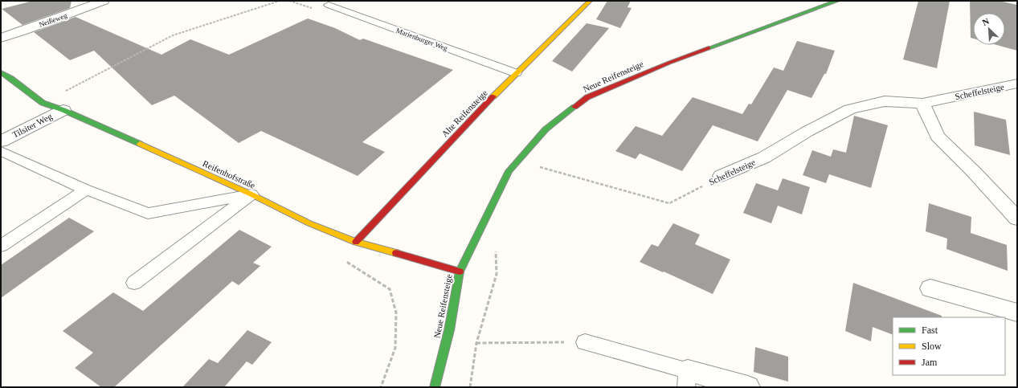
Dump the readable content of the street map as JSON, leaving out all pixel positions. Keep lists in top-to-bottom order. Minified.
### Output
{"streets":{"street":["Neißeweg","Neue Reifensteige","Scheffelsteige","Alte Reifensteige","Tilsiter Weg","Reifenhofstraße"],"lane":["Marienburger Weg"]},"crossings":[["Marienburger Weg","Alte Reifensteige"],["Neue Reifensteige","Reifenhofstraße"],["Alte Reifensteige","Reifenhofstraße"],["Tilsiter Weg","Reifenhofstraße"]],"legend":["Fast","Slow","Jam"],"north":"top left"}
